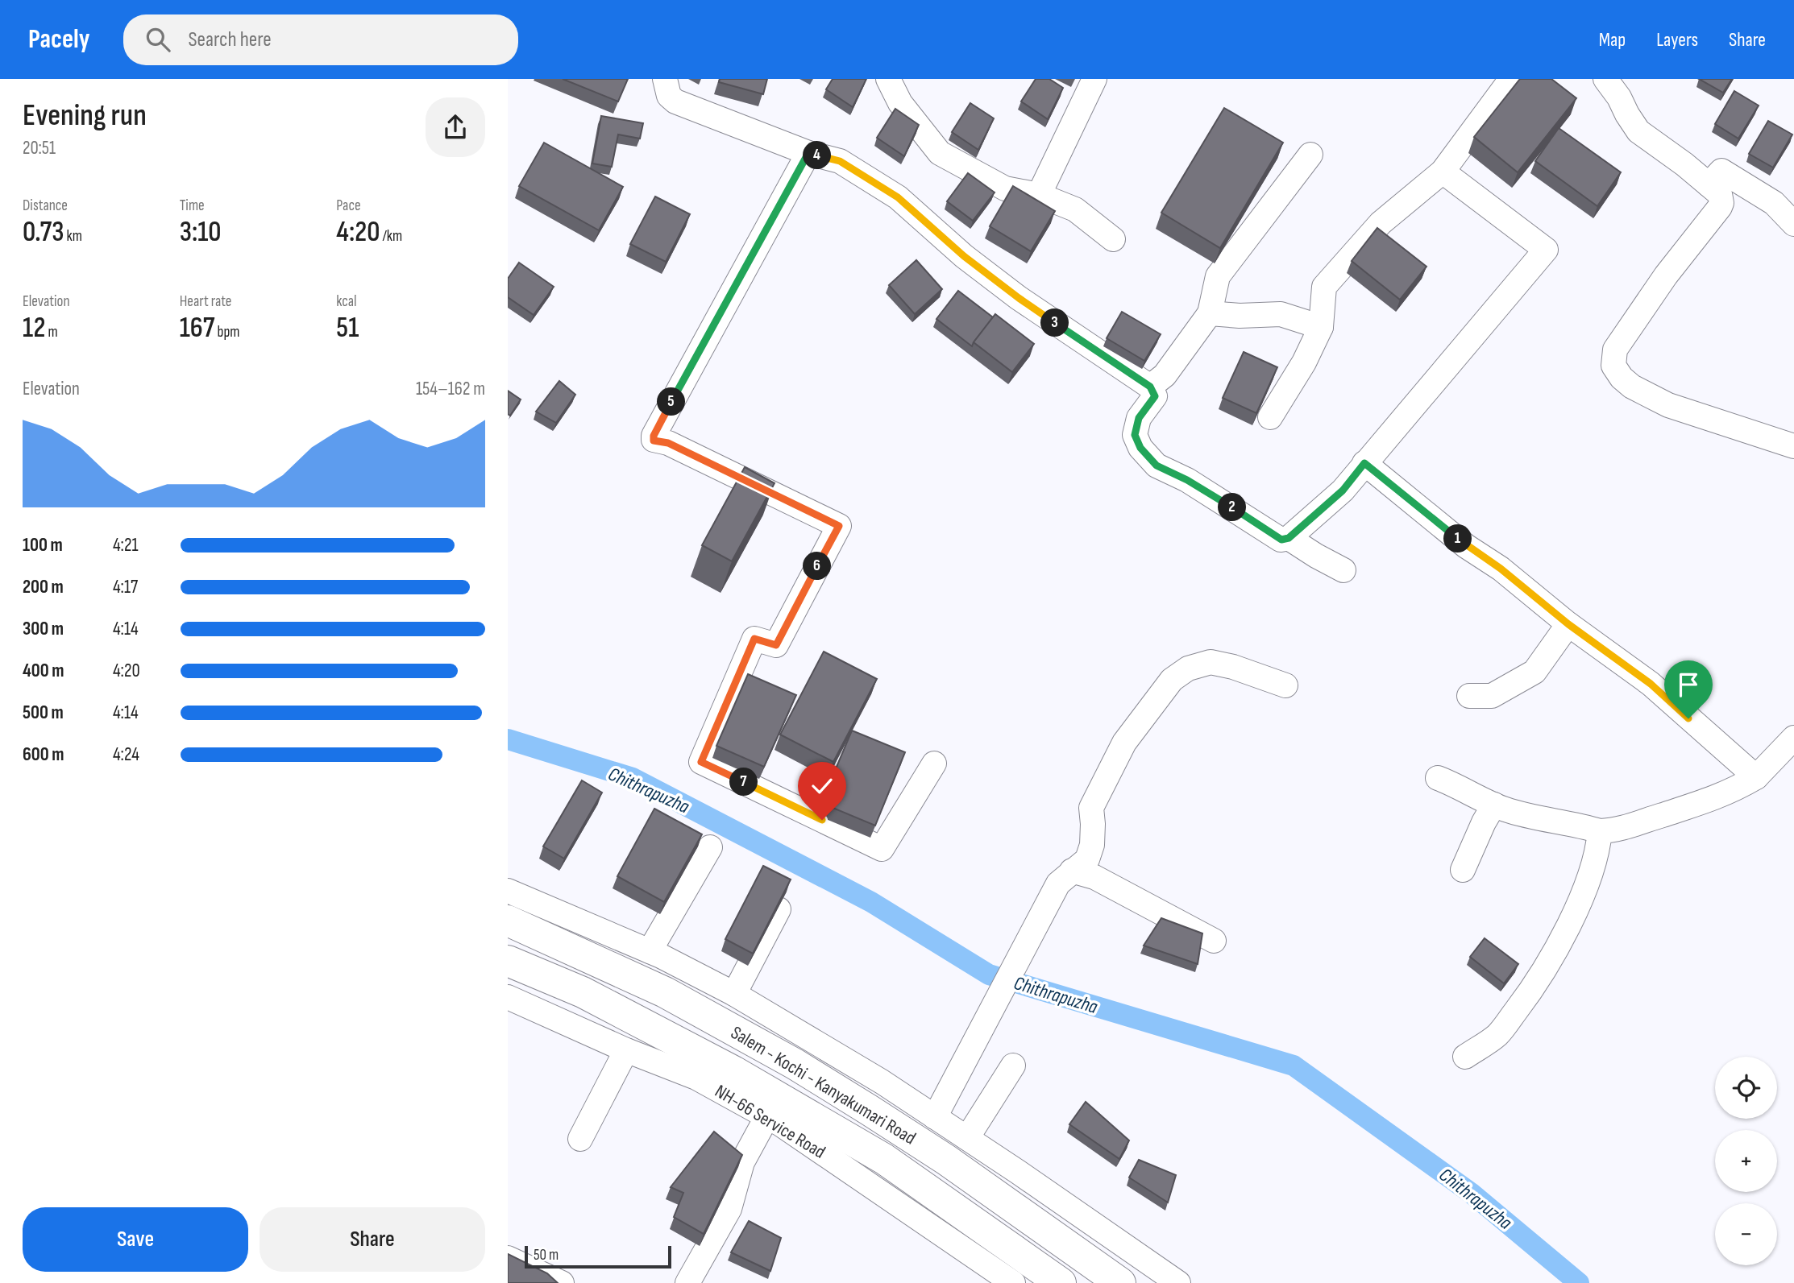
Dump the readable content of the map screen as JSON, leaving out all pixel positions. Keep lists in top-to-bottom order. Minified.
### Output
{"streets":{"highway":["Salem - Kochi - Kanyakumari Road"],"street":["NH-66 Service Road"]},"water":["Chithrapuzha"],"scale_bar":"50 m","page":{"header":"Pacely","search":"Search here","nav":["Map","Layers","Share"],"heading":["Evening run","20:51"],"pins":["4","3","5","2","1","6","7"],"stats":[["Distance","0.73 km"],["Time","3:10"],["Pace","4:20 /km"],["Elevation","12 m"],["Heart rate","167 bpm"],["kcal","51"]],"chart":["Elevation","154–162 m"],"list":[{"name":"100 m","note":"4:21"},{"name":"200 m","note":"4:17"},{"name":"300 m","note":"4:14"},{"name":"400 m","note":"4:20"},{"name":"500 m","note":"4:14"},{"name":"600 m","note":"4:24"}],"map_buttons":["+","−"],"buttons":["Save","Share"],"scale":"50 m"}}
